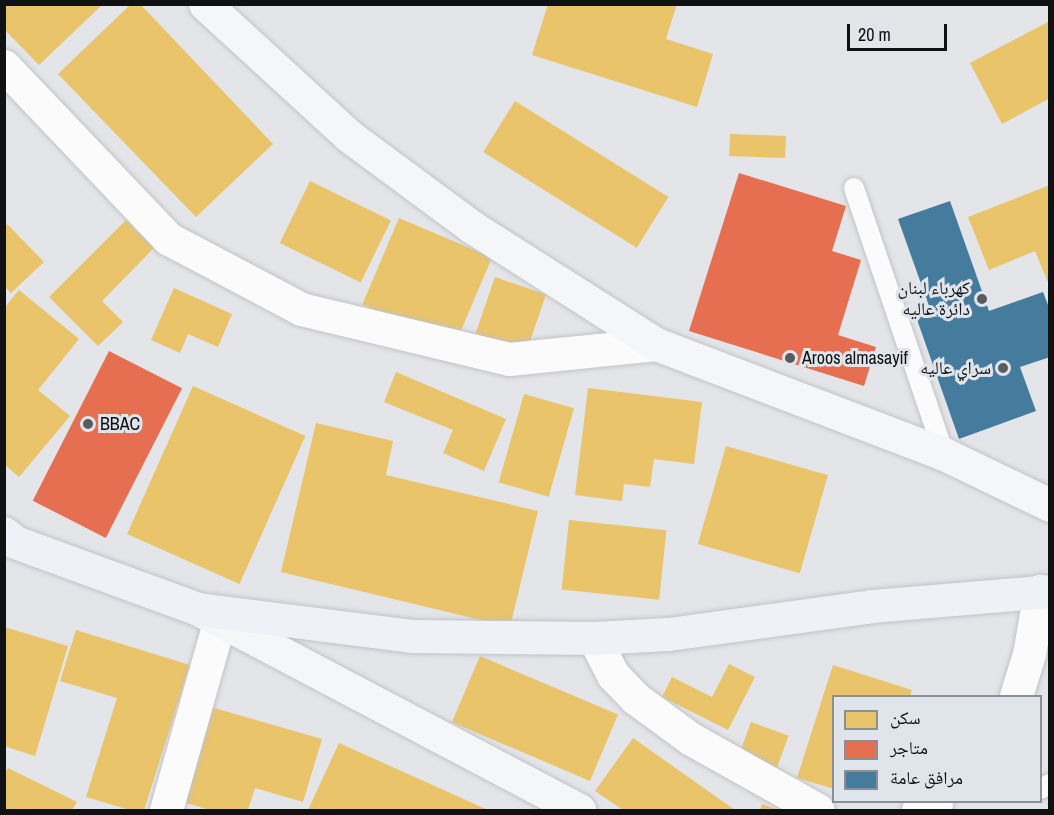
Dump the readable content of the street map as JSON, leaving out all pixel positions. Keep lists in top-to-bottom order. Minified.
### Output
{"places":["كهرباء لبنان دائرة عاليه","Aroos almasayif","سراي عاليه","BBAC"],"legend":["سكن","متاجر","مرافق عامة"],"scale_bar":"20 m"}
